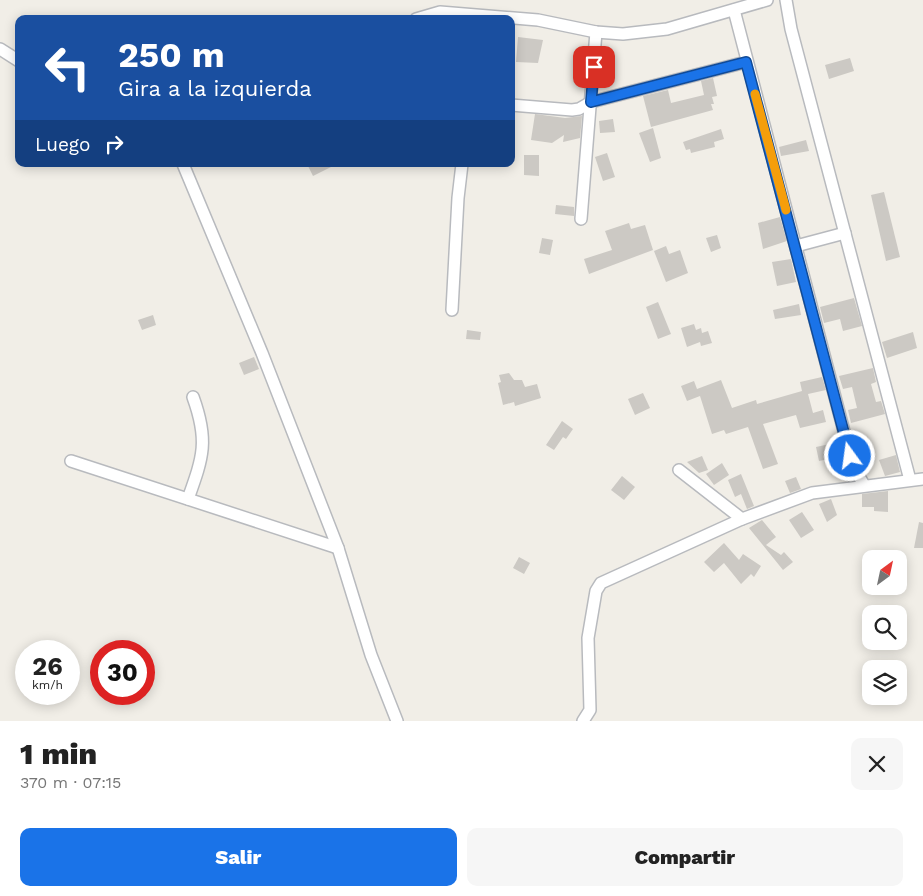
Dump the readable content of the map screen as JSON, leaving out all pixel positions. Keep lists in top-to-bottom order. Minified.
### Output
{"north":"top right","page":{"turn":["250 m","Gira a la izquierda"],"then":"Luego","speed":"26 km/h","limit":"30","heading":["1 min","370 m · 07:15"],"buttons":["Salir","Compartir"]}}
